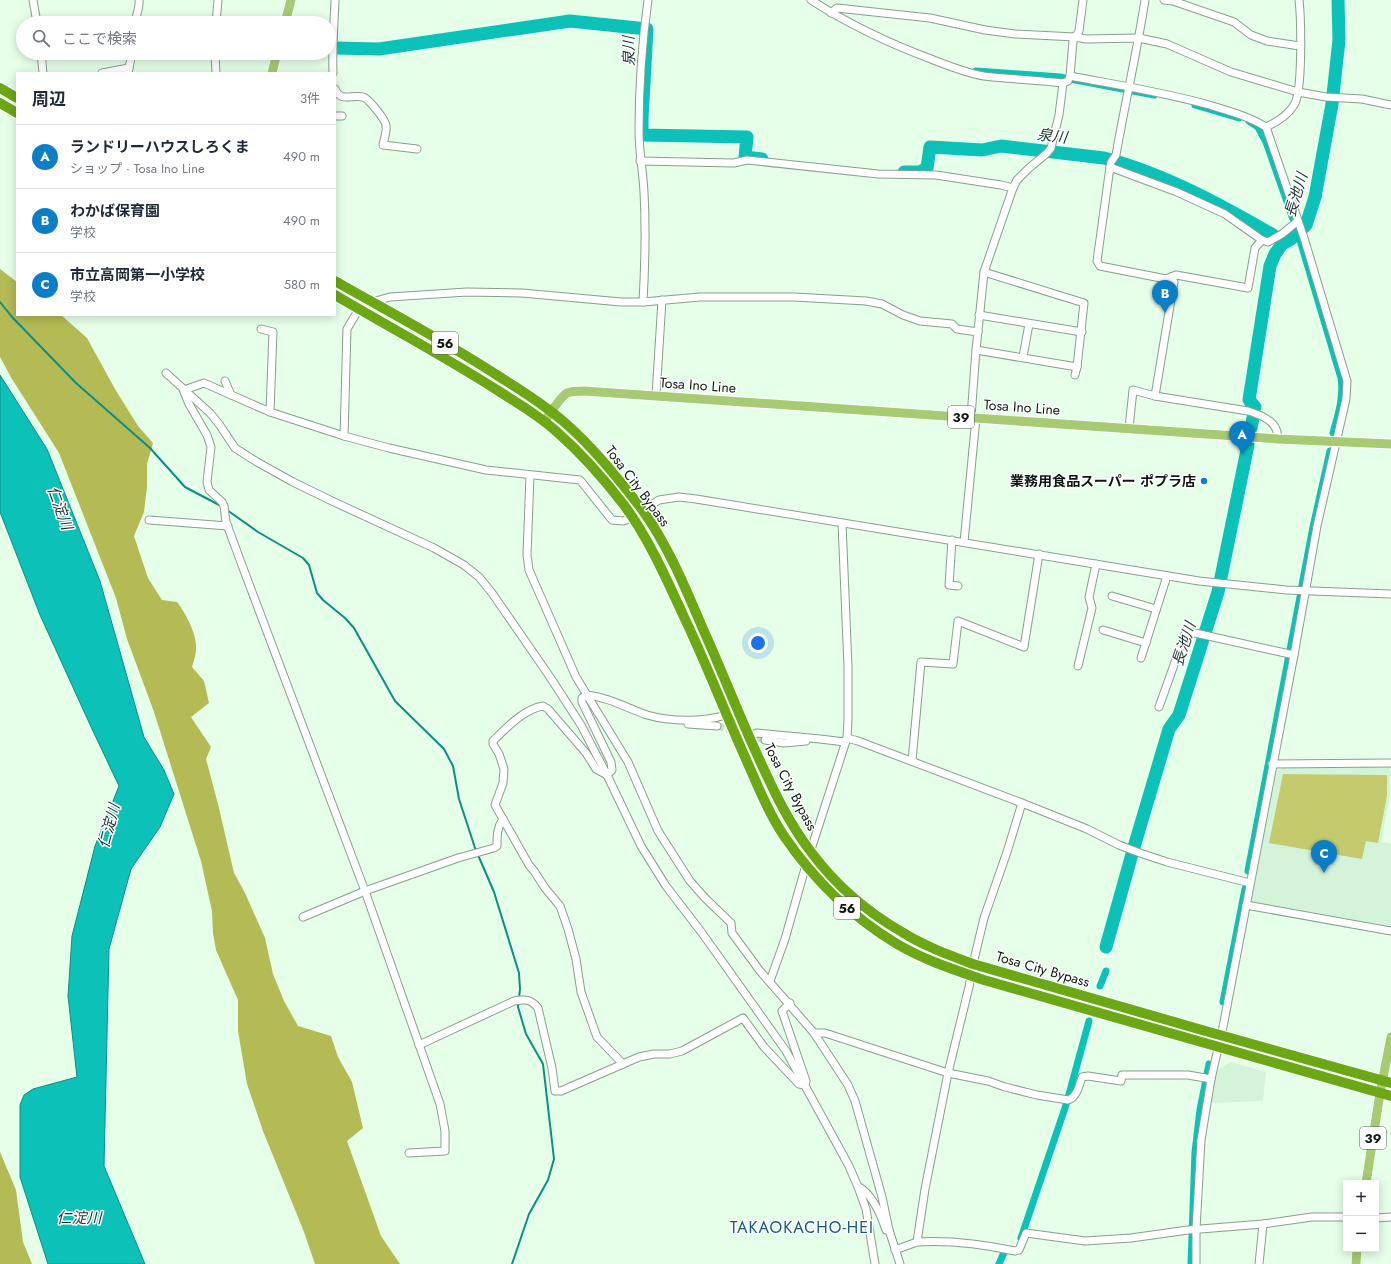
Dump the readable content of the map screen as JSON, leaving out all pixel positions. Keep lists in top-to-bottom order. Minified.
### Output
{"streets":{"highway":["56","Tosa City Bypass"],"main road":["Tosa Ino Line","39"]},"crossings":[["Tosa Ino Line","Tosa City Bypass"],["39","Tosa City Bypass"]],"districts":["TAKAOKACHO-HEI"],"water":["泉川","長池川","仁淀川"],"places":["業務用食品スーパー ポプラ店"],"page":{"search":"ここで検索","heading":["周辺","3件"],"list":[{"mark":"A","name":"ランドリーハウスしろくま","note":"ショップ · Tosa Ino Line","value":"490 m"},{"mark":"B","name":"わかば保育園","note":"学校","value":"490 m"},{"mark":"C","name":"市立高岡第一小学校","note":"学校","value":"580 m"}],"pins":["B","A","C"],"map_buttons":["+","−"]}}
